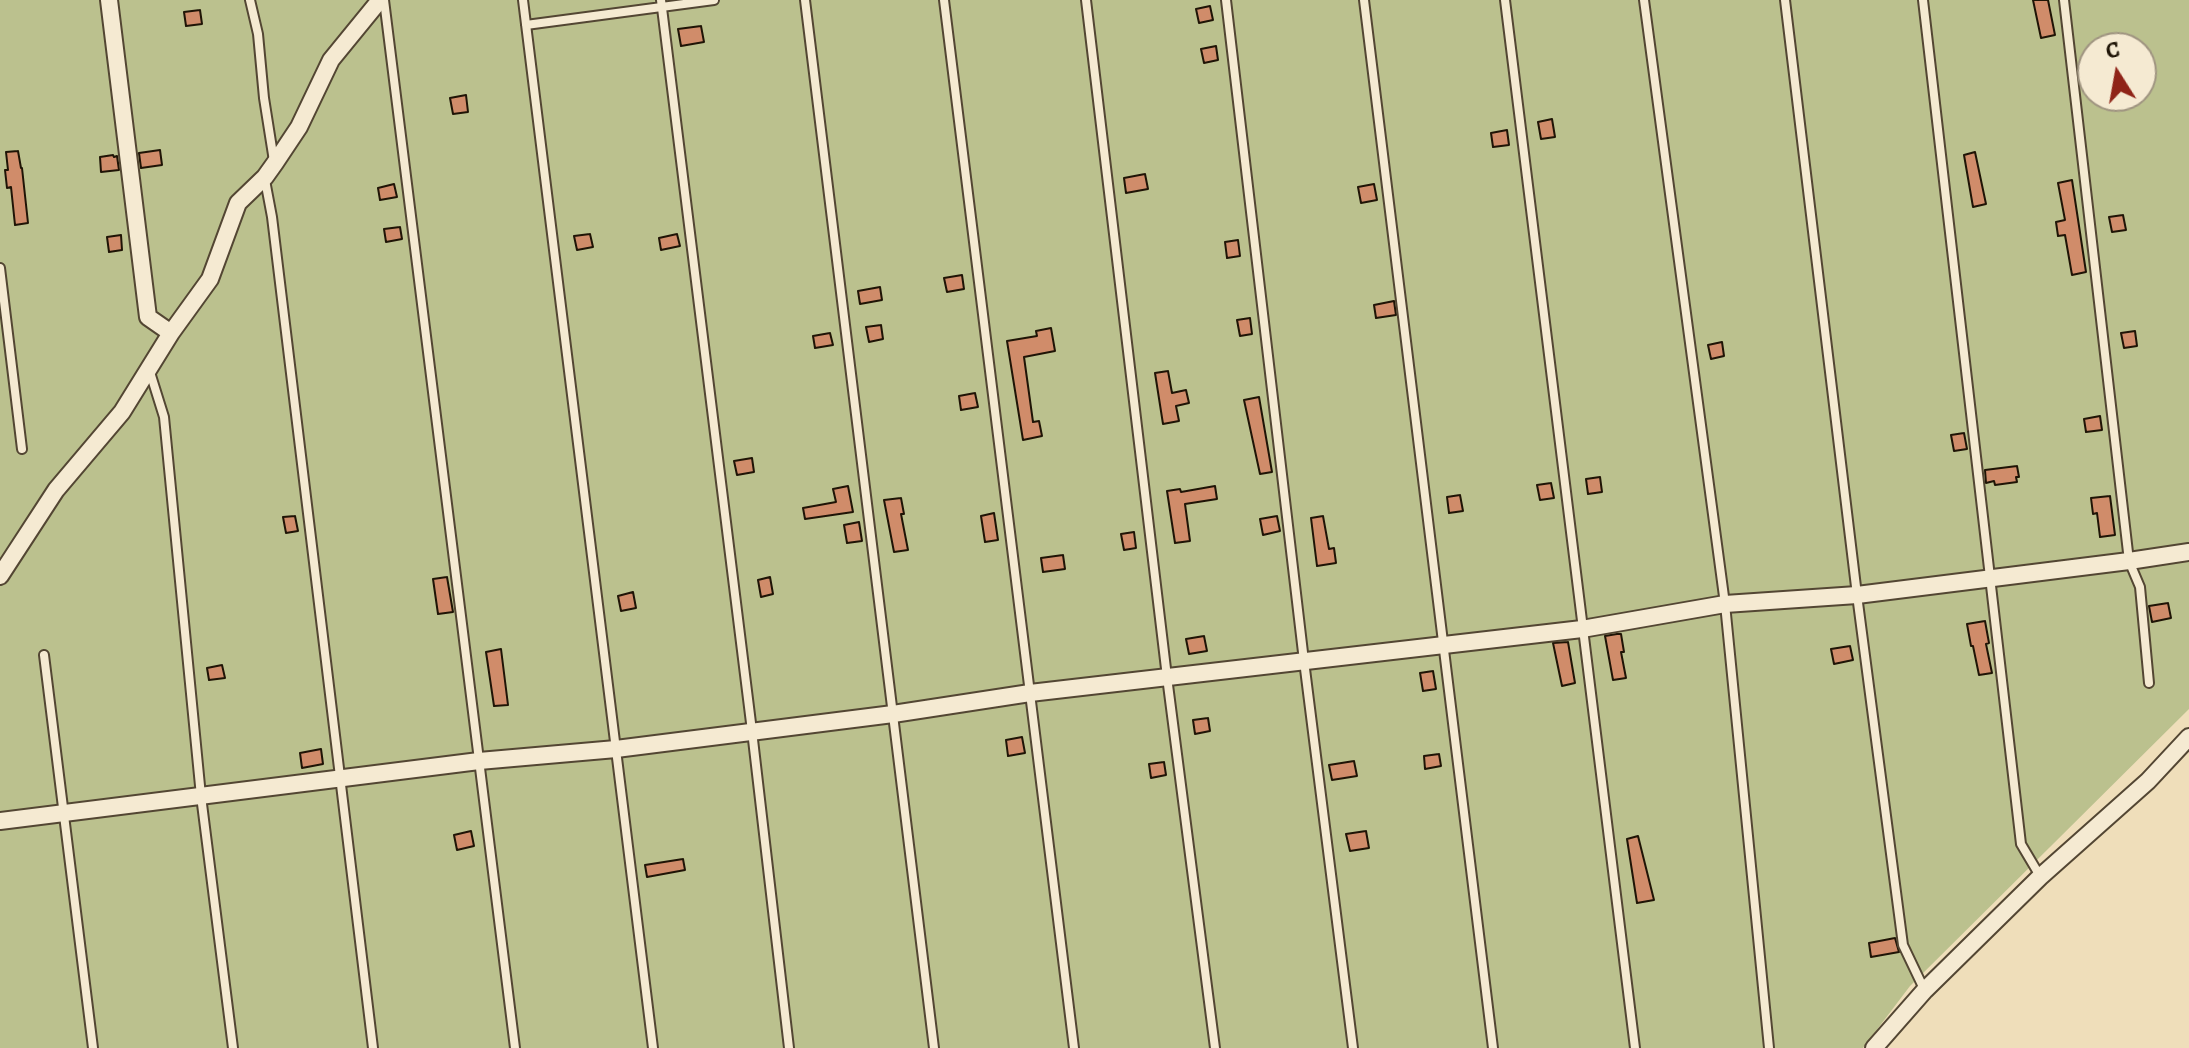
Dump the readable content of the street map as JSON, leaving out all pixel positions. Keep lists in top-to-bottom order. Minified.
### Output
{"north":"top"}
